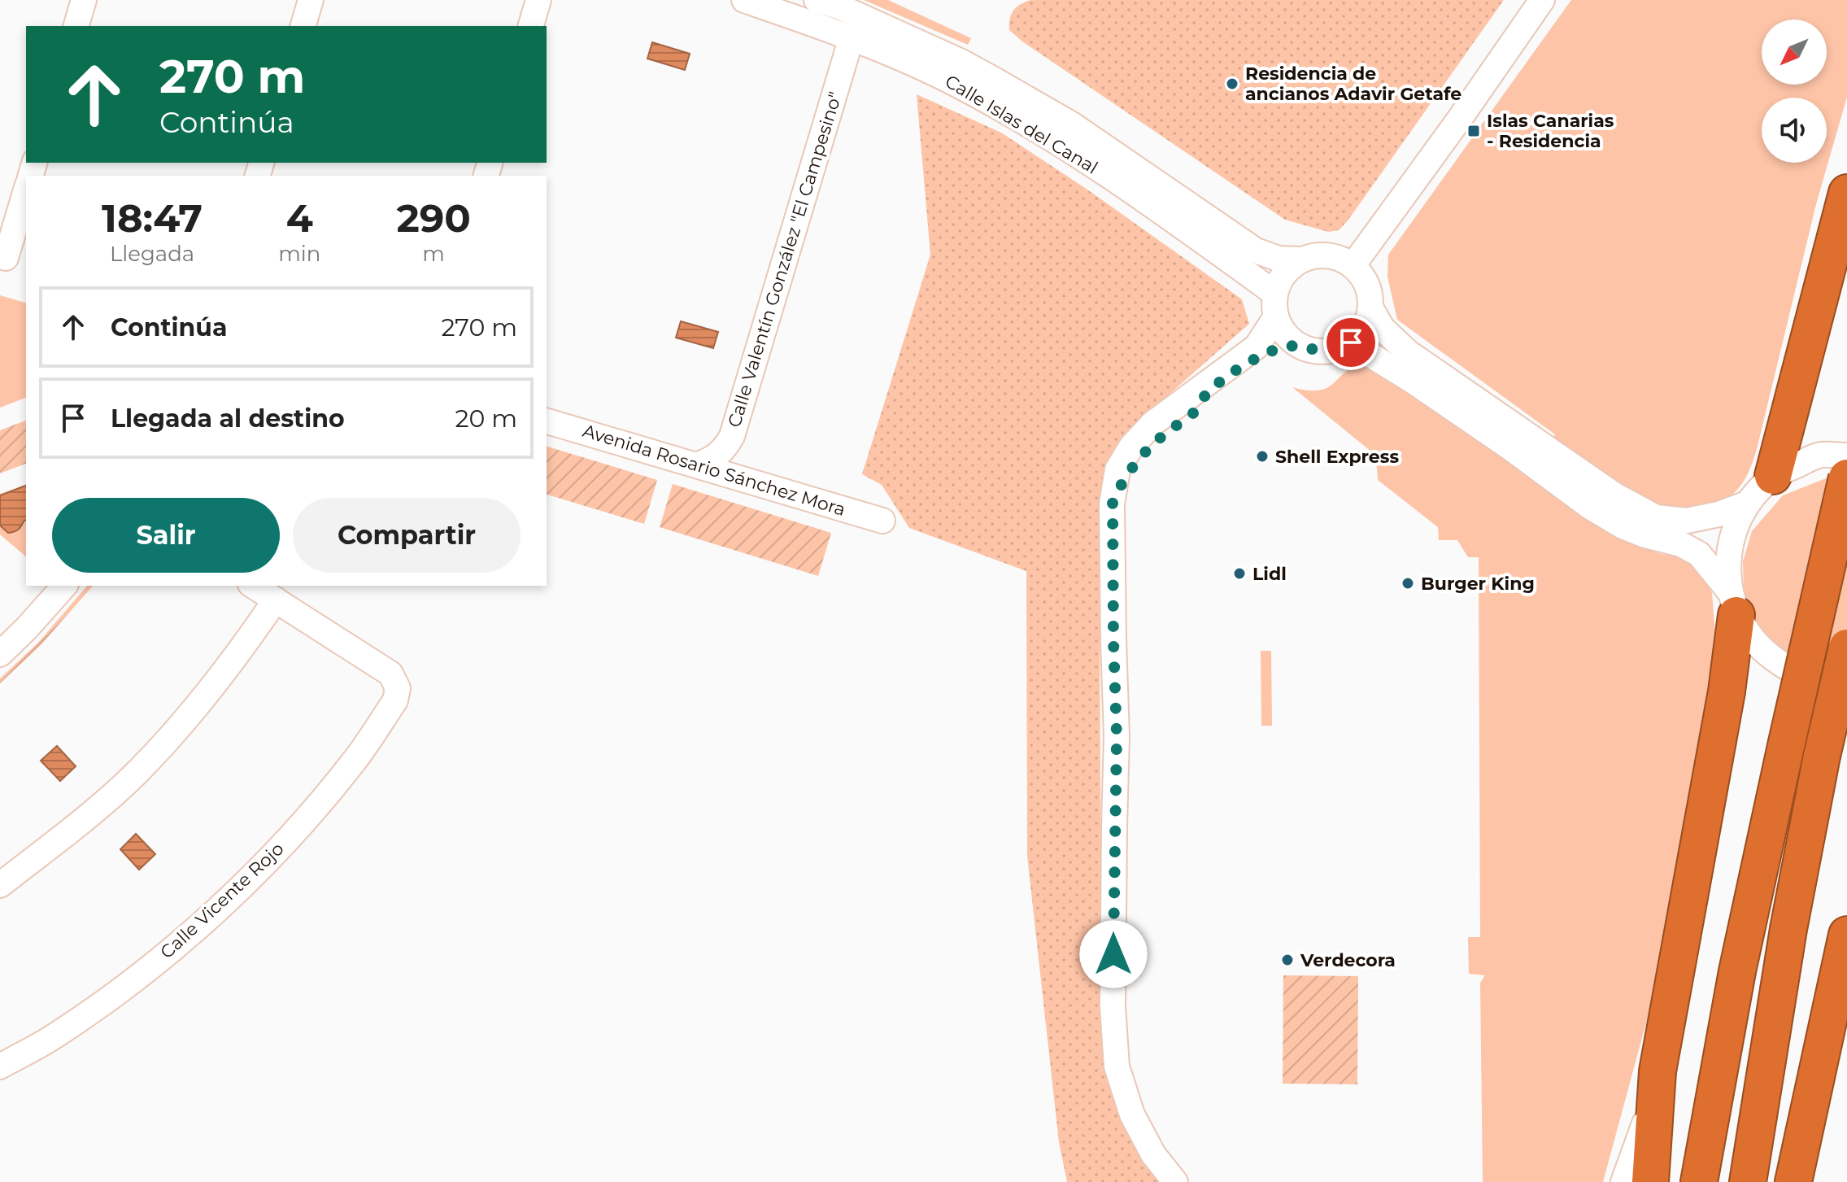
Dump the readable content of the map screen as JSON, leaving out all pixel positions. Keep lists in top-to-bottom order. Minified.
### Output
{"streets":{"street":["Calle Islas del Canal","Calle Valentín González \"El Campesino\"","Avenida Rosario Sánchez Mora","Calle Vicente Rojo"]},"crossings":[["Calle Islas del Canal","Calle Valentín González \"El Campesino\""],["Calle Valentín González \"El Campesino\"","Avenida Rosario Sánchez Mora"]],"places":{"other":["Residencia de ancianos Adavir Getafe","Shell Express","Lidl","Burger King","Verdecora"],"transit":["Islas Canarias - Residencia"]},"north":"bottom left","page":{"turn":["270 m","Continúa"],"eta":["18:47","Llegada","4","min","290","m"],"list":[{"name":"Continúa","value":"270 m"},{"name":"Llegada al destino","value":"20 m"}],"buttons":["Salir","Compartir"]}}
